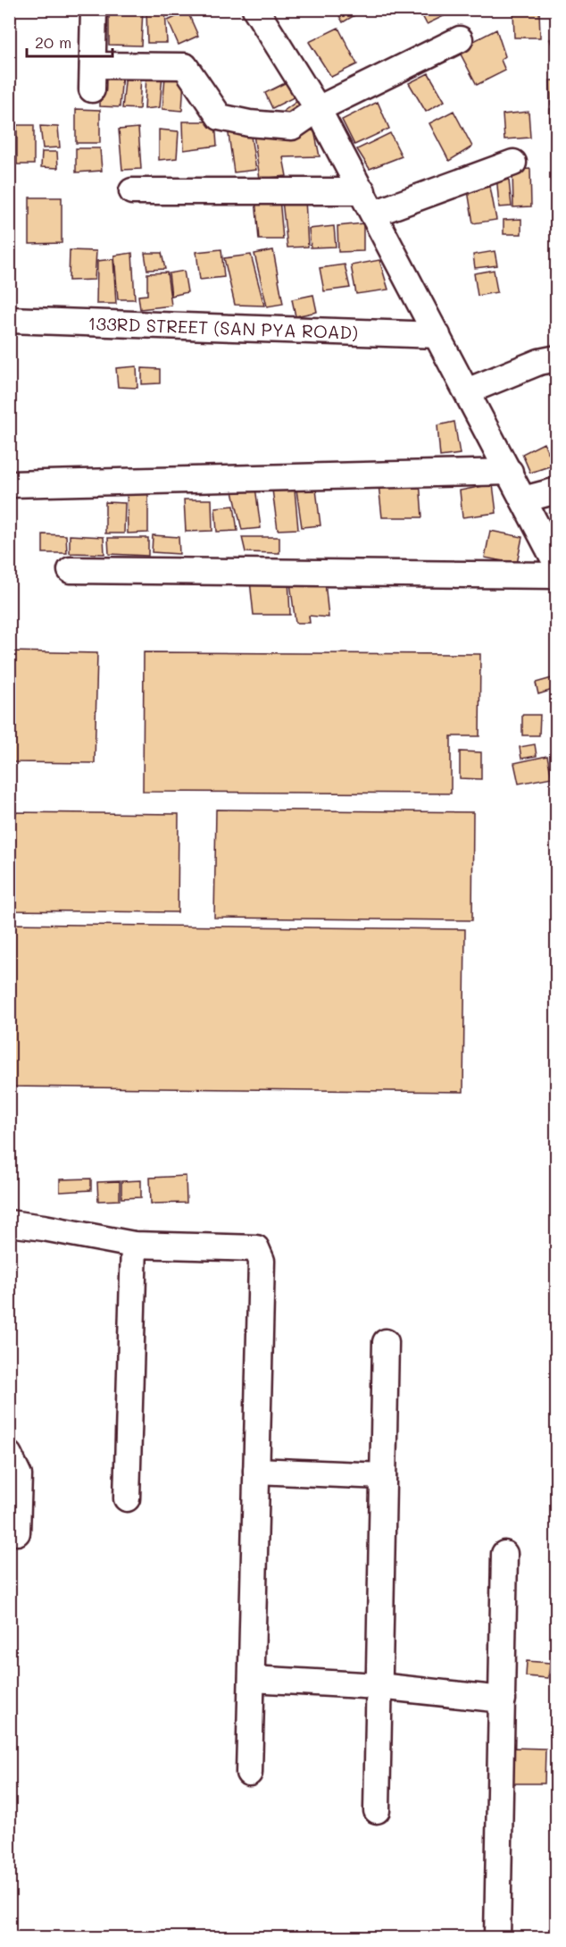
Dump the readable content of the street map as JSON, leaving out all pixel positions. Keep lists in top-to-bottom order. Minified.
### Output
{"streets":{"street":["133RD STREET (SAN PYA ROAD)"]},"scale_bar":"20 m"}
